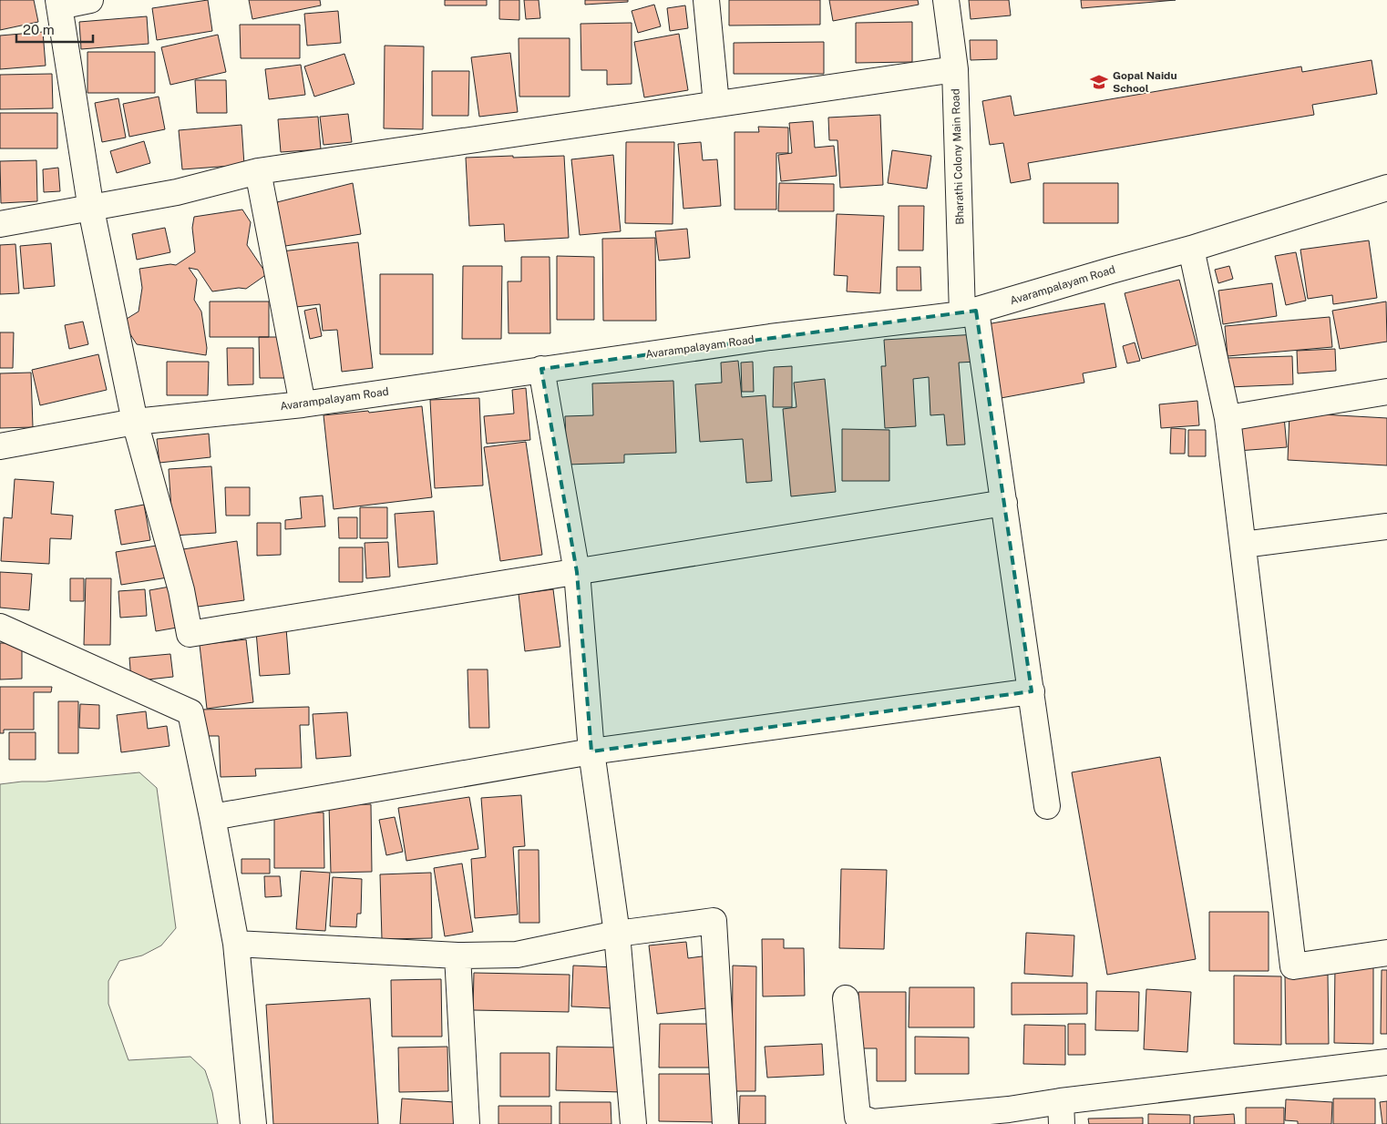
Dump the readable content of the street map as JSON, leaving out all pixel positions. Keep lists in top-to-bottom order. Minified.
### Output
{"streets":{"street":["Bharathi Colony Main Road","Avarampalayam Road"]},"crossings":[["Bharathi Colony Main Road","Avarampalayam Road"]],"places":{"school or university":["Gopal Naidu School"]},"scale_bar":"20 m"}
